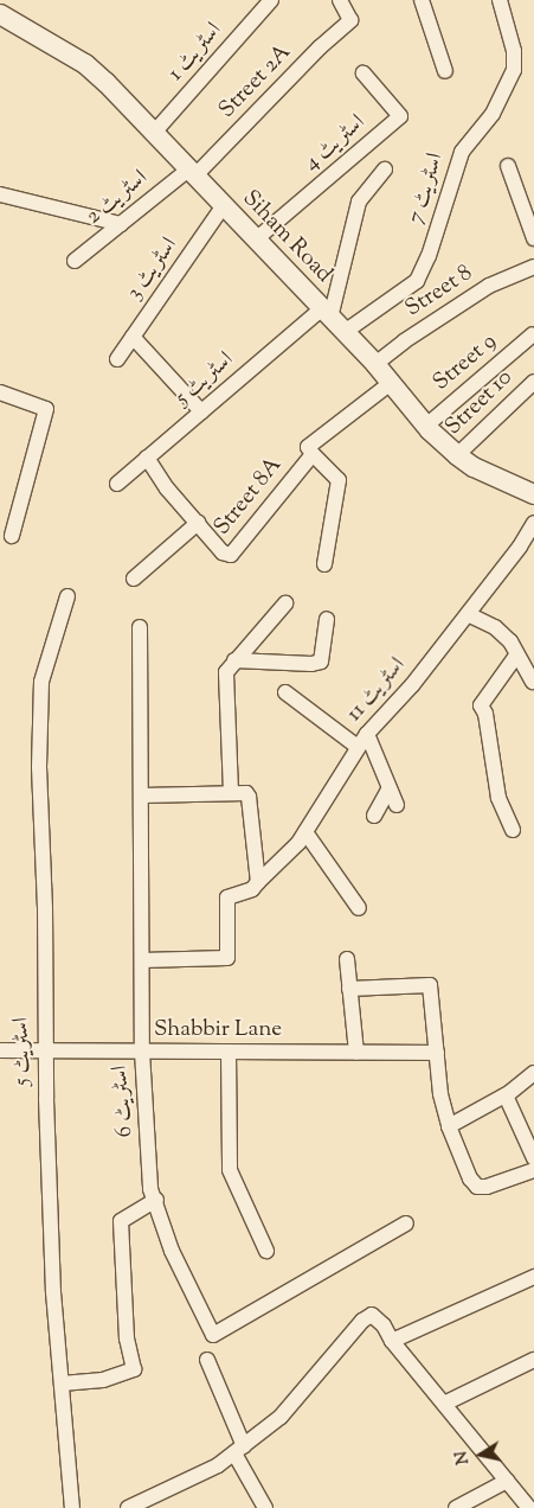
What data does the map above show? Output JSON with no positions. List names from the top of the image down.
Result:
{
  "streets": {
    "street": [
      "اسٹریٹ 1",
      "Street 2A",
      "اسٹریٹ 4",
      "اسٹریٹ 7",
      "اسٹریٹ 2",
      "Siham Road",
      "اسٹریٹ 3",
      "Street 8",
      "Street 9",
      "اسٹریٹ 5",
      "Street 10",
      "Street 8A",
      "اسٹریٹ 11",
      "Shabbir Lane",
      "اسٹریٹ 6"
    ]
  },
  "crossings": [
    ["اسٹریٹ 1", "Siham Road"],
    ["Street 2A", "اسٹریٹ 2"],
    ["Street 2A", "Siham Road"],
    ["اسٹریٹ 4", "Siham Road"],
    ["اسٹریٹ 7", "Siham Road"],
    ["اسٹریٹ 7", "اسٹریٹ 5"],
    ["اسٹریٹ 2", "Siham Road"],
    ["Siham Road", "اسٹریٹ 3"],
    ["Siham Road", "Street 8"],
    ["Siham Road", "Street 9"],
    ["Siham Road", "اسٹریٹ 5"],
    ["Siham Road", "Street 10"],
    ["Siham Road", "Street 8A"],
    ["اسٹریٹ 5", "Street 8A"],
    ["اسٹریٹ 5", "Shabbir Lane"],
    ["اسٹریٹ 11", "اسٹریٹ 6"],
    ["Shabbir Lane", "اسٹریٹ 6"]
  ],
  "north": "left"
}
